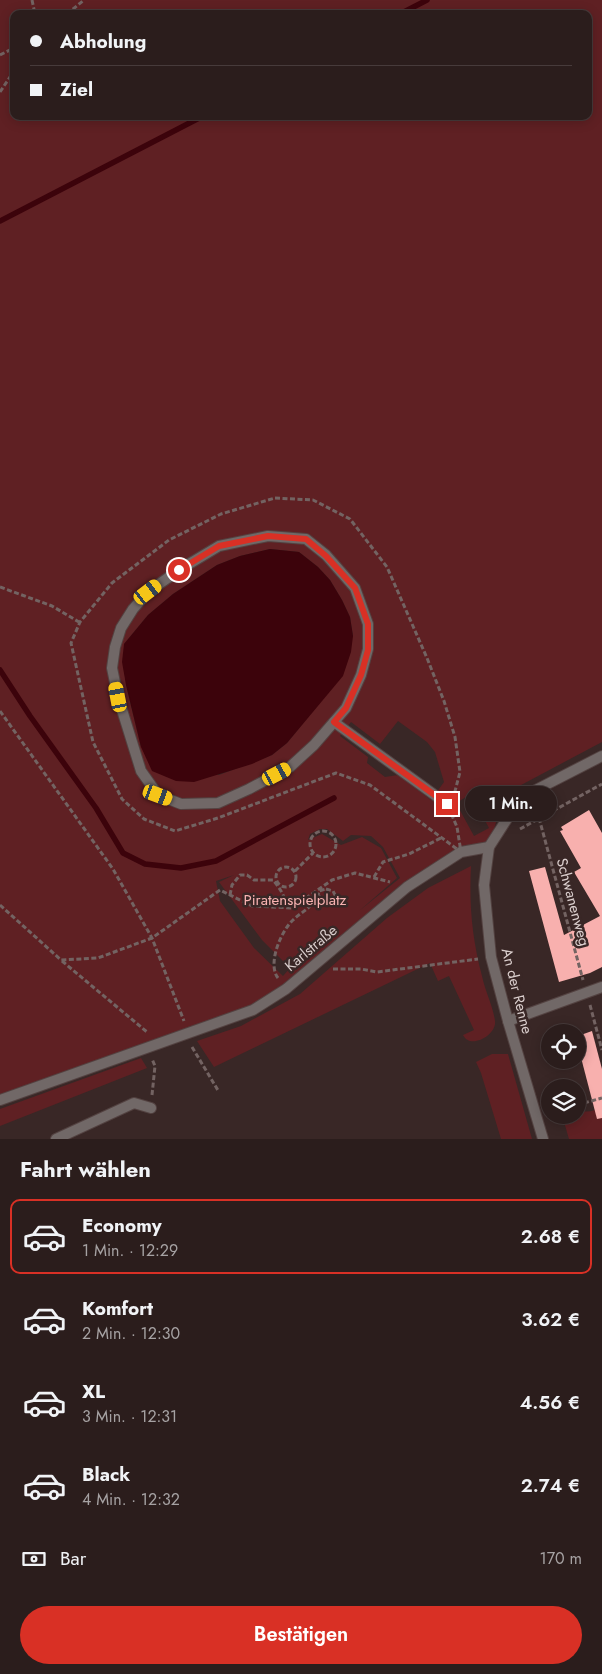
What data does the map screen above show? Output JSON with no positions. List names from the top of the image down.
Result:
{
  "streets": {
    "street": ["Karlstraße", "An der Renne"],
    "path": ["Schwanenweg"]
  },
  "crossings": [
    ["Karlstraße", "An der Renne"]
  ],
  "parks": ["Piratenspielplatz"],
  "page": {
    "banner": ["Abholung", "Ziel"],
    "bubble": "1 Min.",
    "heading": "Fahrt wählen",
    "list": [
      {
        "name": "Economy",
        "note": "1 Min. · 12:29",
        "value": "2.68 €"
      },
      {
        "name": "Komfort",
        "note": "2 Min. · 12:30",
        "value": "3.62 €"
      },
      {
        "name": "XL",
        "note": "3 Min. · 12:31",
        "value": "4.56 €"
      },
      {
        "name": "Black",
        "note": "4 Min. · 12:32",
        "value": "2.74 €"
      }
    ],
    "pay": ["Bar", "170 m"],
    "buttons": "Bestätigen"
  }
}
